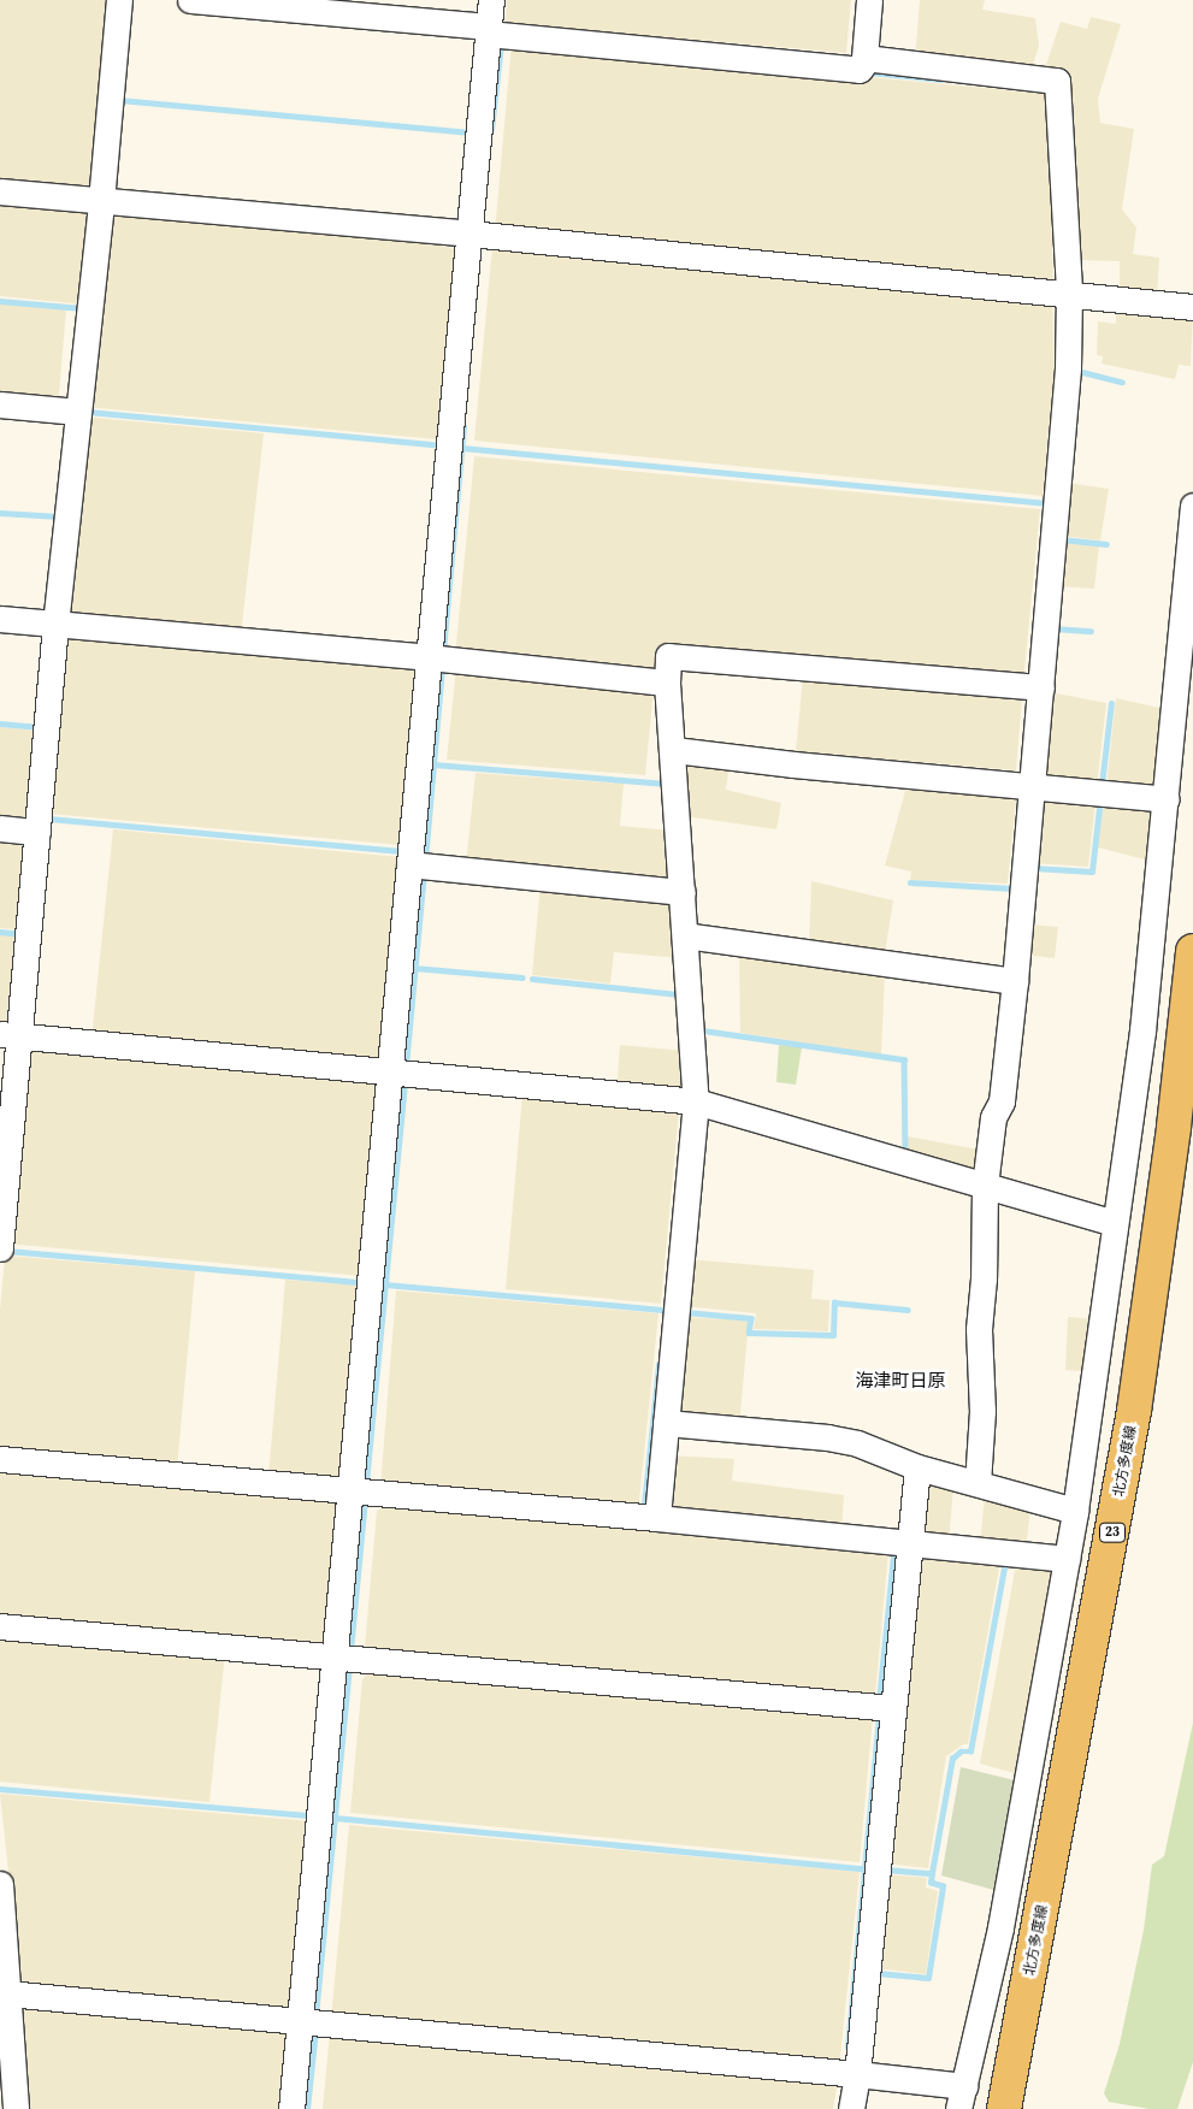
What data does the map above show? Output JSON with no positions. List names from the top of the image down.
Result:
{
  "streets": {
    "main road": ["北方多度線", "23"]
  },
  "districts": ["海津町日原"]
}
